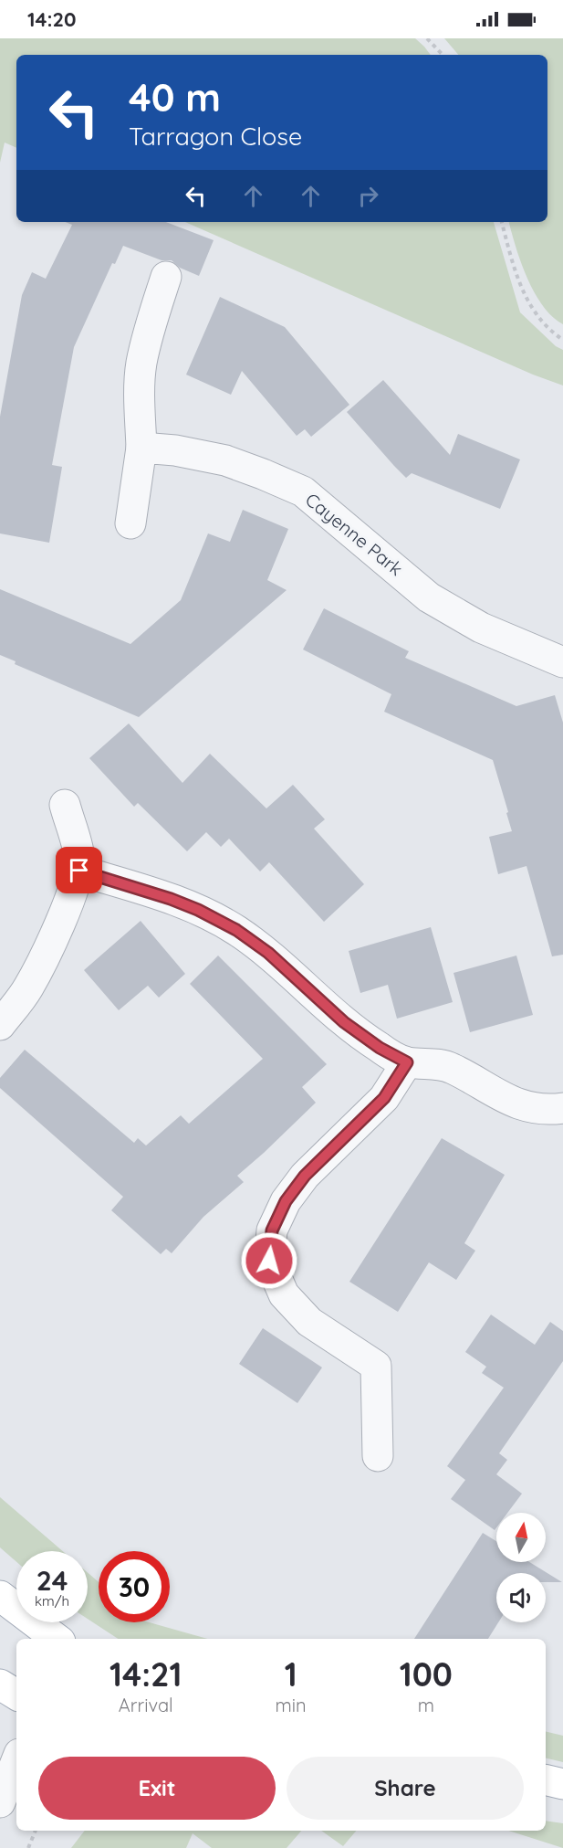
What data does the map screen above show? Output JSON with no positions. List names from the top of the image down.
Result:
{
  "streets": {
    "street": ["Cayenne Park"]
  },
  "north": "top",
  "page": {
    "status": "14:20",
    "turn": ["40 m", "Tarragon Close"],
    "speed": "24 km/h",
    "limit": "30",
    "eta": [
      "14:21",
      "Arrival",
      "1",
      "min",
      "100",
      "m"
    ],
    "buttons": ["Exit", "Share"]
  }
}
